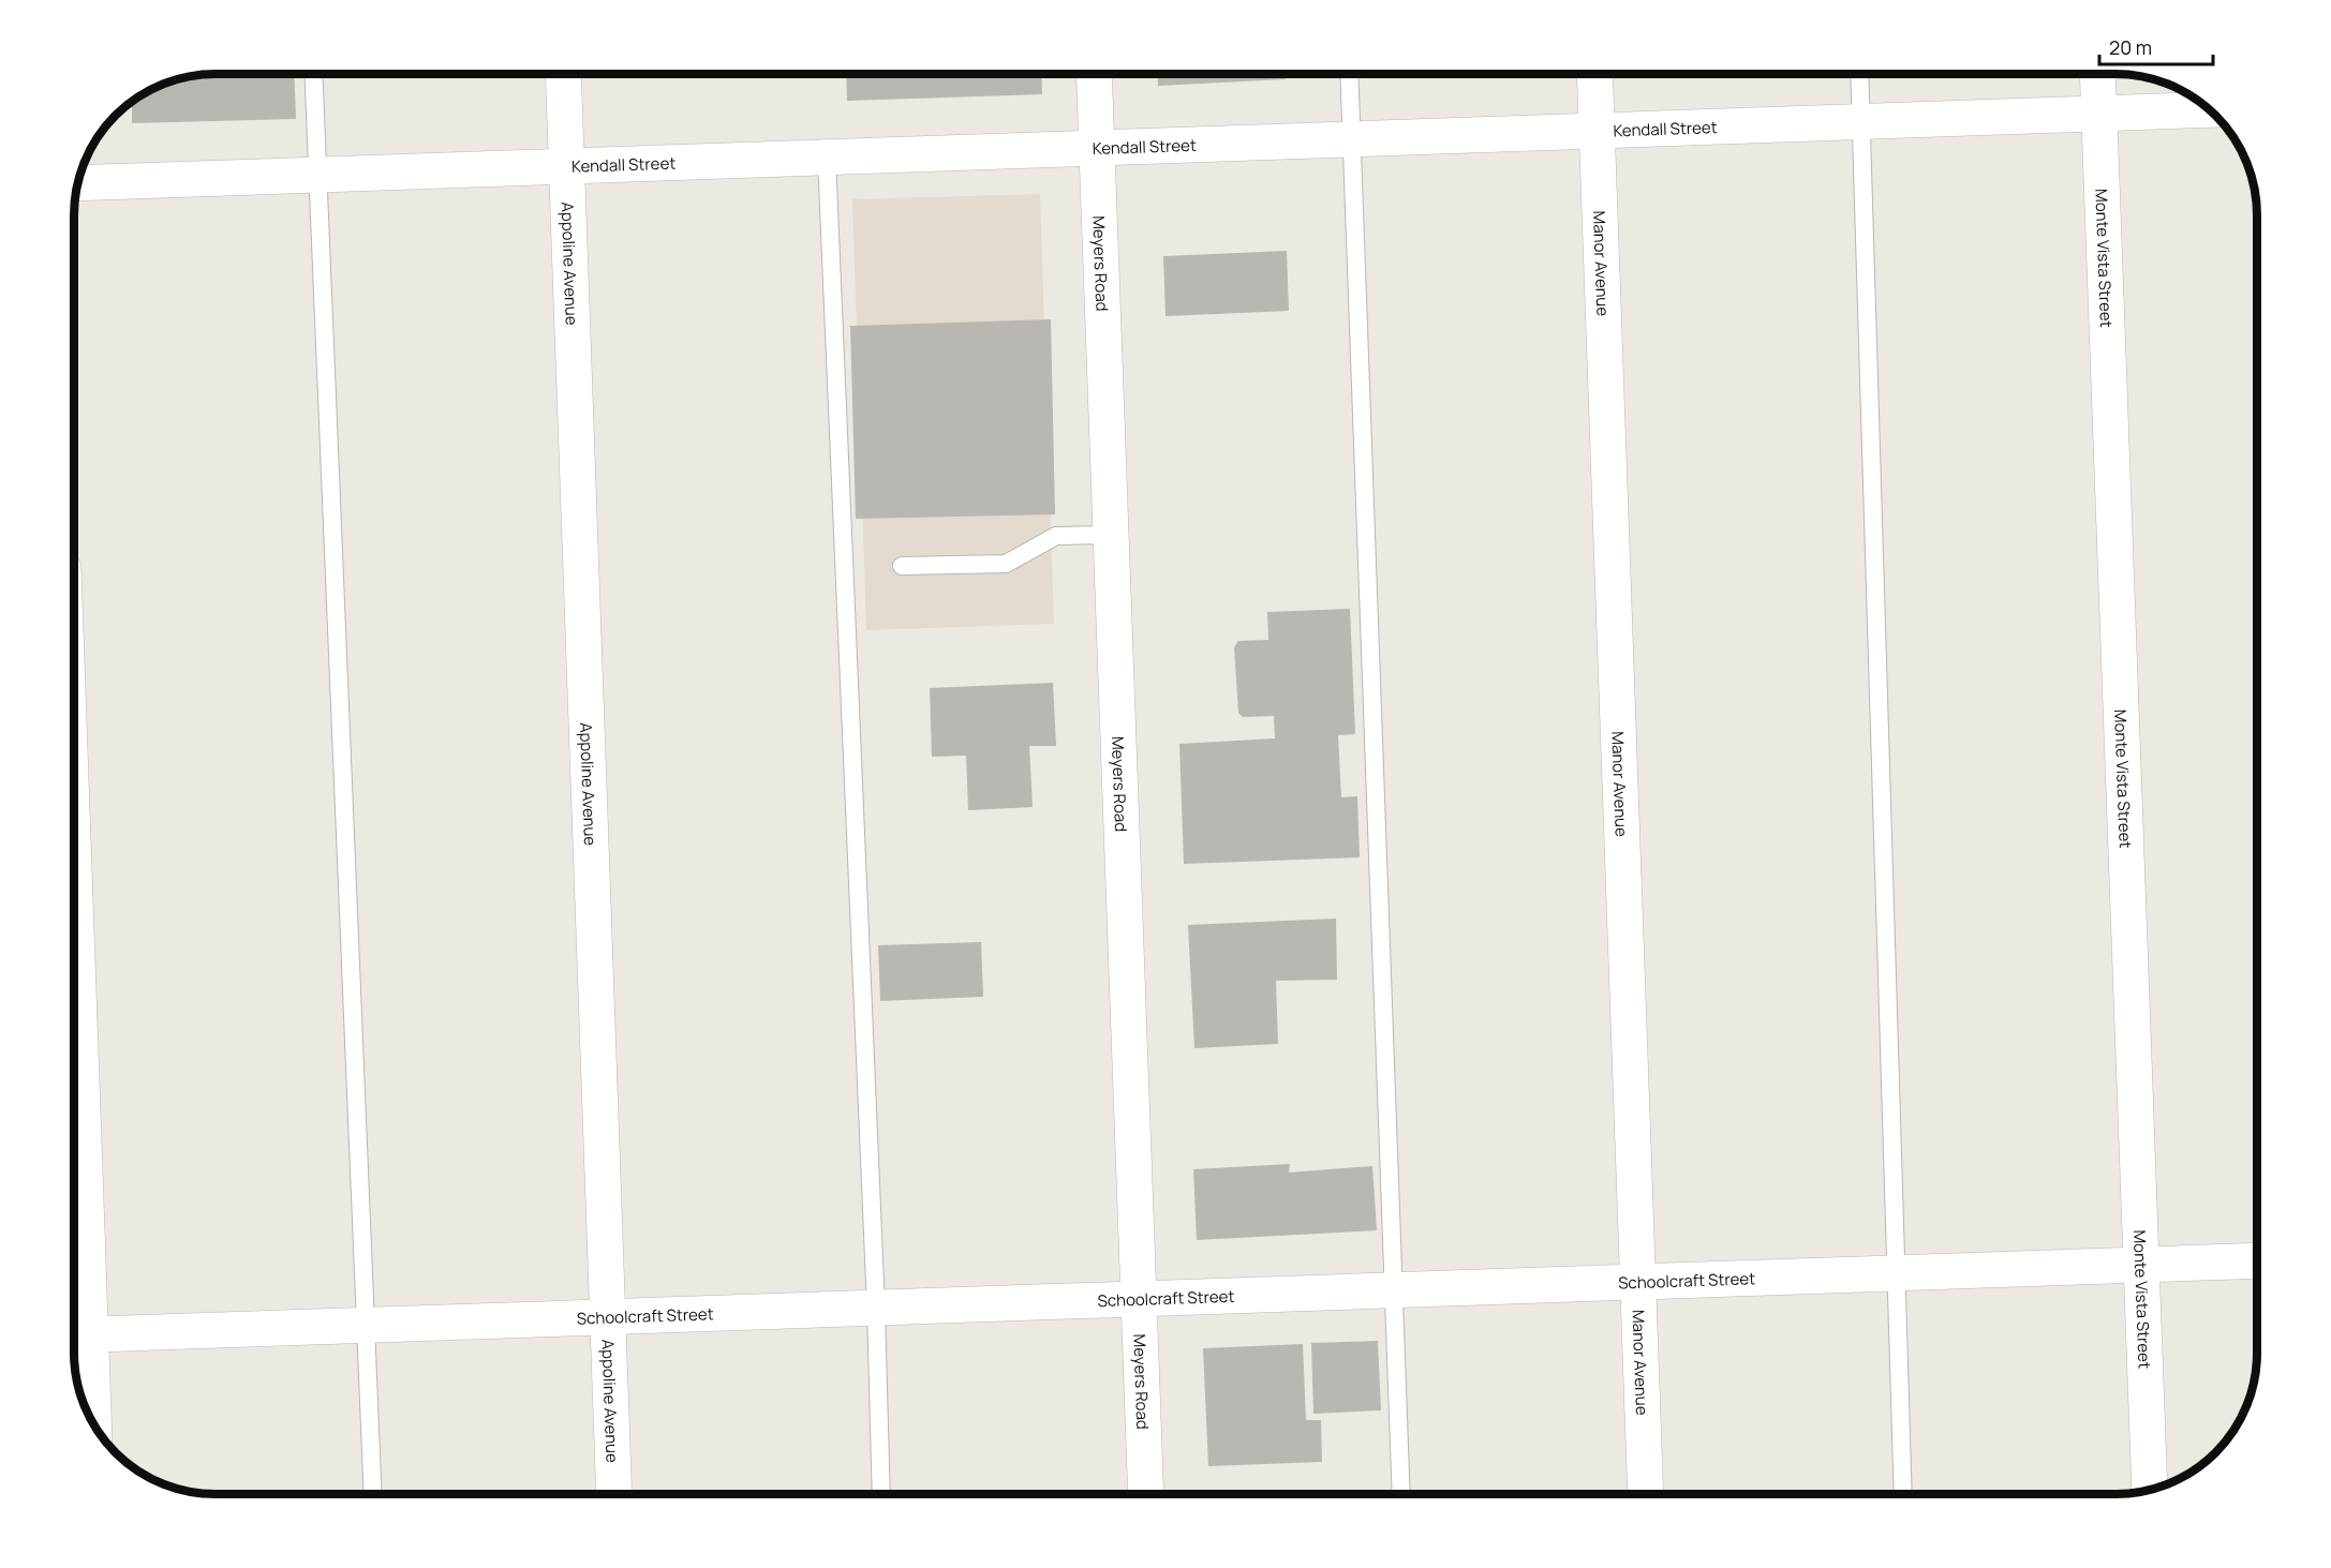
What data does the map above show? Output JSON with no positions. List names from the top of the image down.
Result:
{
  "streets": {
    "street": [
      "Kendall Street",
      "Monte Vista Street",
      "Appoline Avenue",
      "Meyers Road",
      "Manor Avenue",
      "Schoolcraft Street"
    ]
  },
  "crossings": [
    ["Kendall Street", "Monte Vista Street"],
    ["Kendall Street", "Appoline Avenue"],
    ["Kendall Street", "Meyers Road"],
    ["Kendall Street", "Manor Avenue"],
    ["Monte Vista Street", "Schoolcraft Street"],
    ["Appoline Avenue", "Schoolcraft Street"],
    ["Meyers Road", "Schoolcraft Street"],
    ["Manor Avenue", "Schoolcraft Street"]
  ],
  "scale_bar": "20 m"
}
